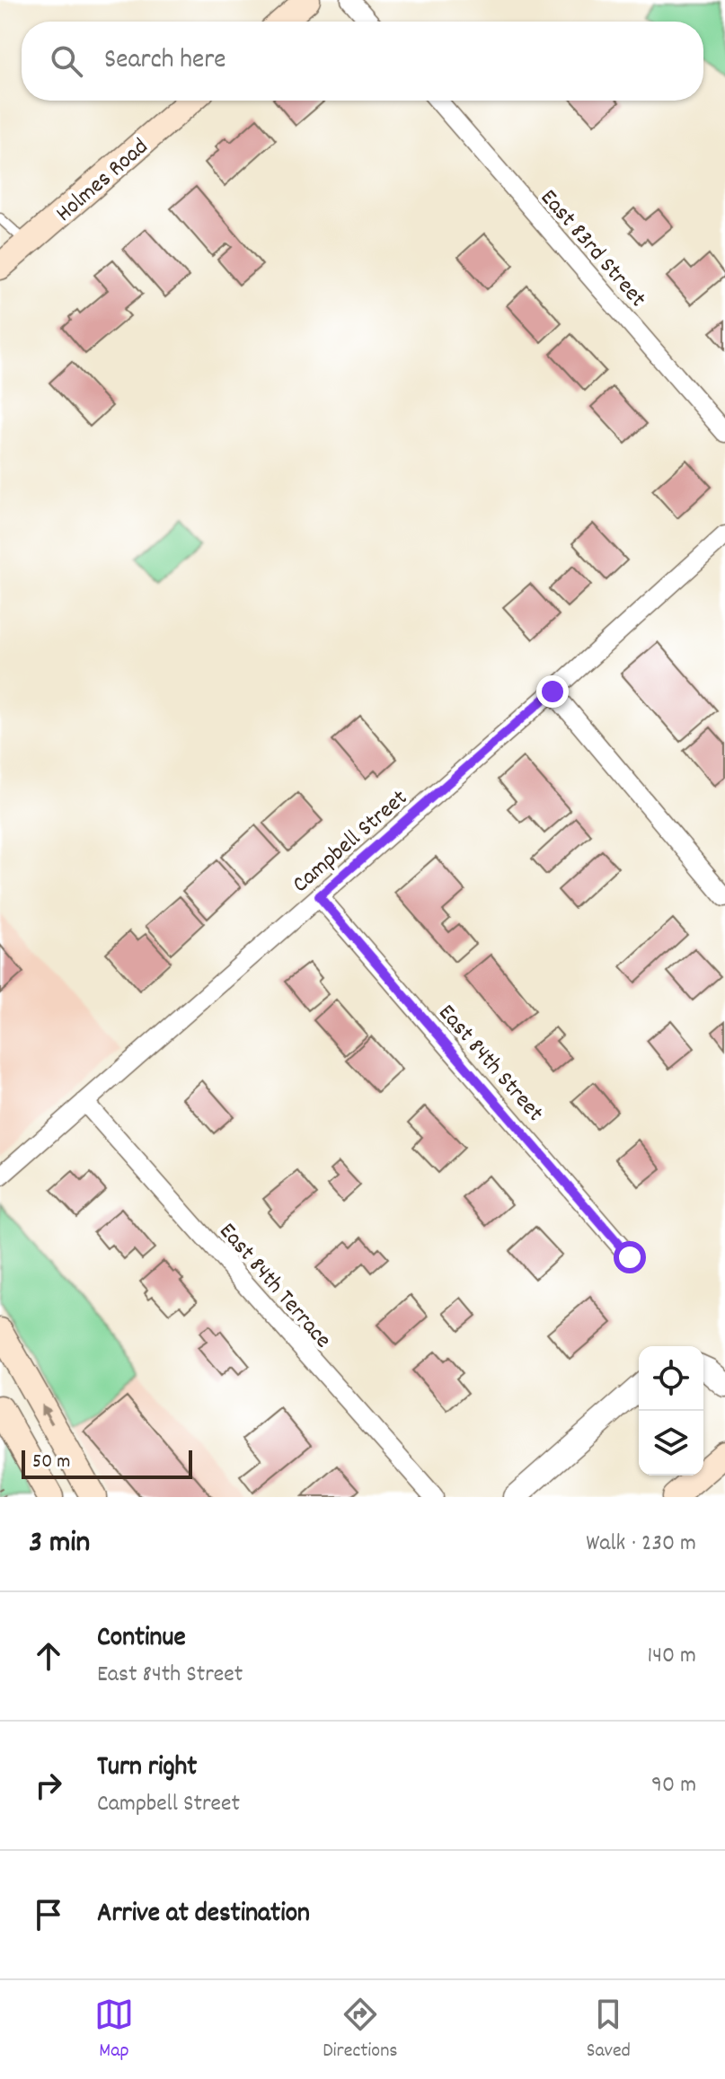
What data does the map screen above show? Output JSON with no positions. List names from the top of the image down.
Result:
{
  "streets": {
    "main road": ["Holmes Road"],
    "street": [
      "East 83rd Street",
      "Campbell Street",
      "East 84th Street",
      "East 84th Terrace"
    ]
  },
  "crossings": [
    ["Campbell Street", "East 84th Street"],
    ["Campbell Street", "East 84th Terrace"]
  ],
  "scale_bar": "50 m",
  "page": {
    "search": "Search here",
    "scale": "50 m",
    "heading": ["3 min", "Walk · 230 m"],
    "list": [
      ["Continue", "East 84th Street", "140 m"],
      ["Turn right", "Campbell Street", "90 m"],
      "Arrive at destination"
    ],
    "nav": ["Map", "Directions", "Saved"]
  }
}
